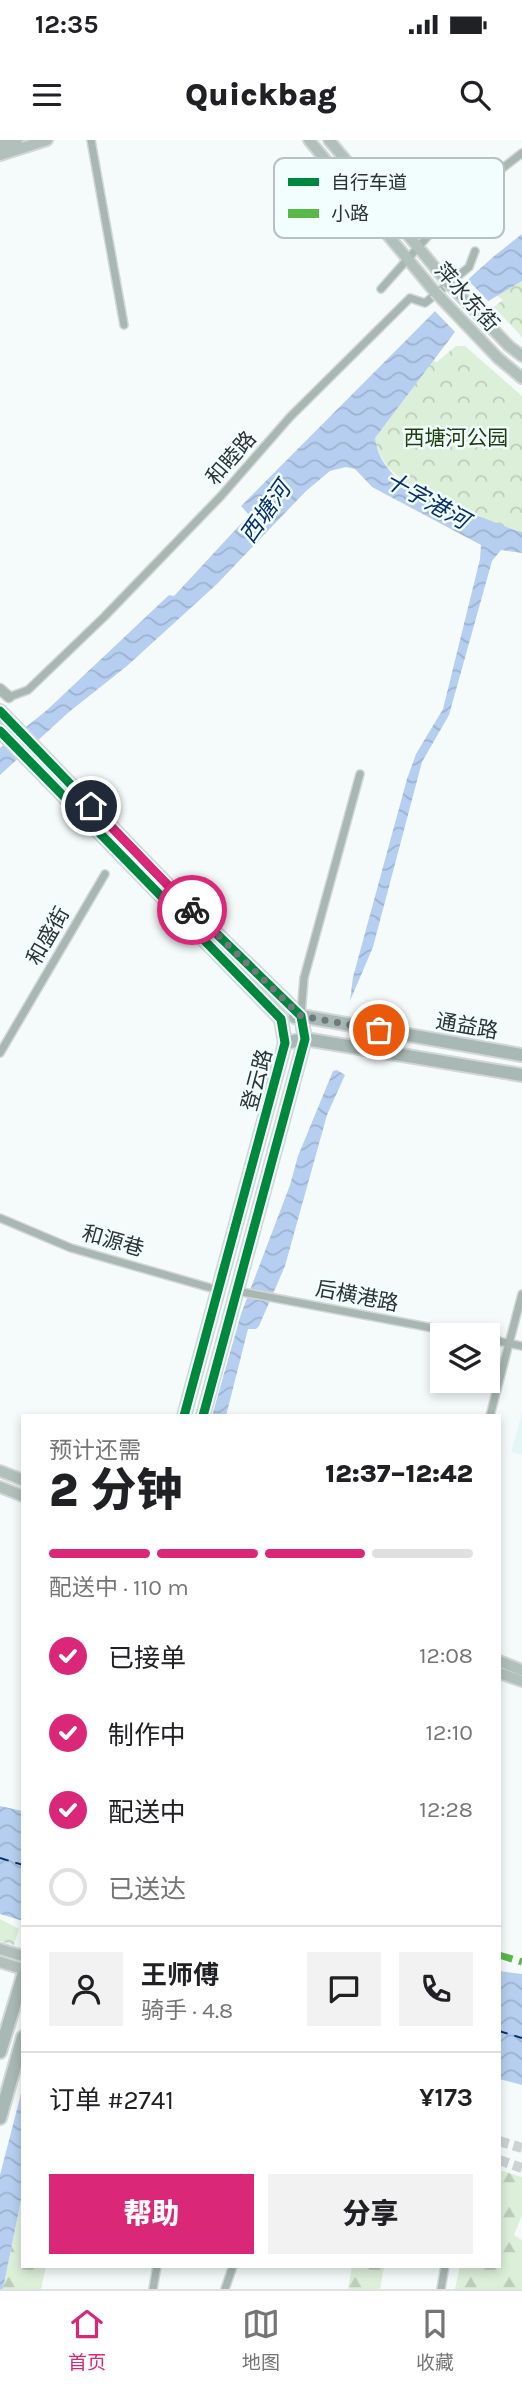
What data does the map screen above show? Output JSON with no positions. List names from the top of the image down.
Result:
{
  "streets": {
    "main road": ["萍水东街", "通益路", "登云路"],
    "street": [
      "和睦路",
      "和盛街",
      "和源巷",
      "后横港路"
    ]
  },
  "crossings": [
    ["通益路", "登云路"],
    ["登云路", "和源巷"],
    ["登云路", "后横港路"]
  ],
  "water": ["十字港河", "西塘河"],
  "parks": ["西塘河公园"],
  "legend": ["自行车道", "小路"],
  "page": {
    "status": "12:35",
    "header": "Quickbag",
    "heading": ["2 分钟", "预计还需", "12:37–12:42"],
    "panel": [
      "王师傅",
      "骑手 · 4.8",
      "订单 #2741",
      "¥173"
    ],
    "bar": "配送中 · 110 m",
    "list": [
      ["已接单", "12:08"],
      ["制作中", "12:10"],
      ["配送中", "12:28"],
      "已送达"
    ],
    "buttons": ["帮助", "分享"],
    "tabs": ["首页", "地图", "收藏"]
  }
}
